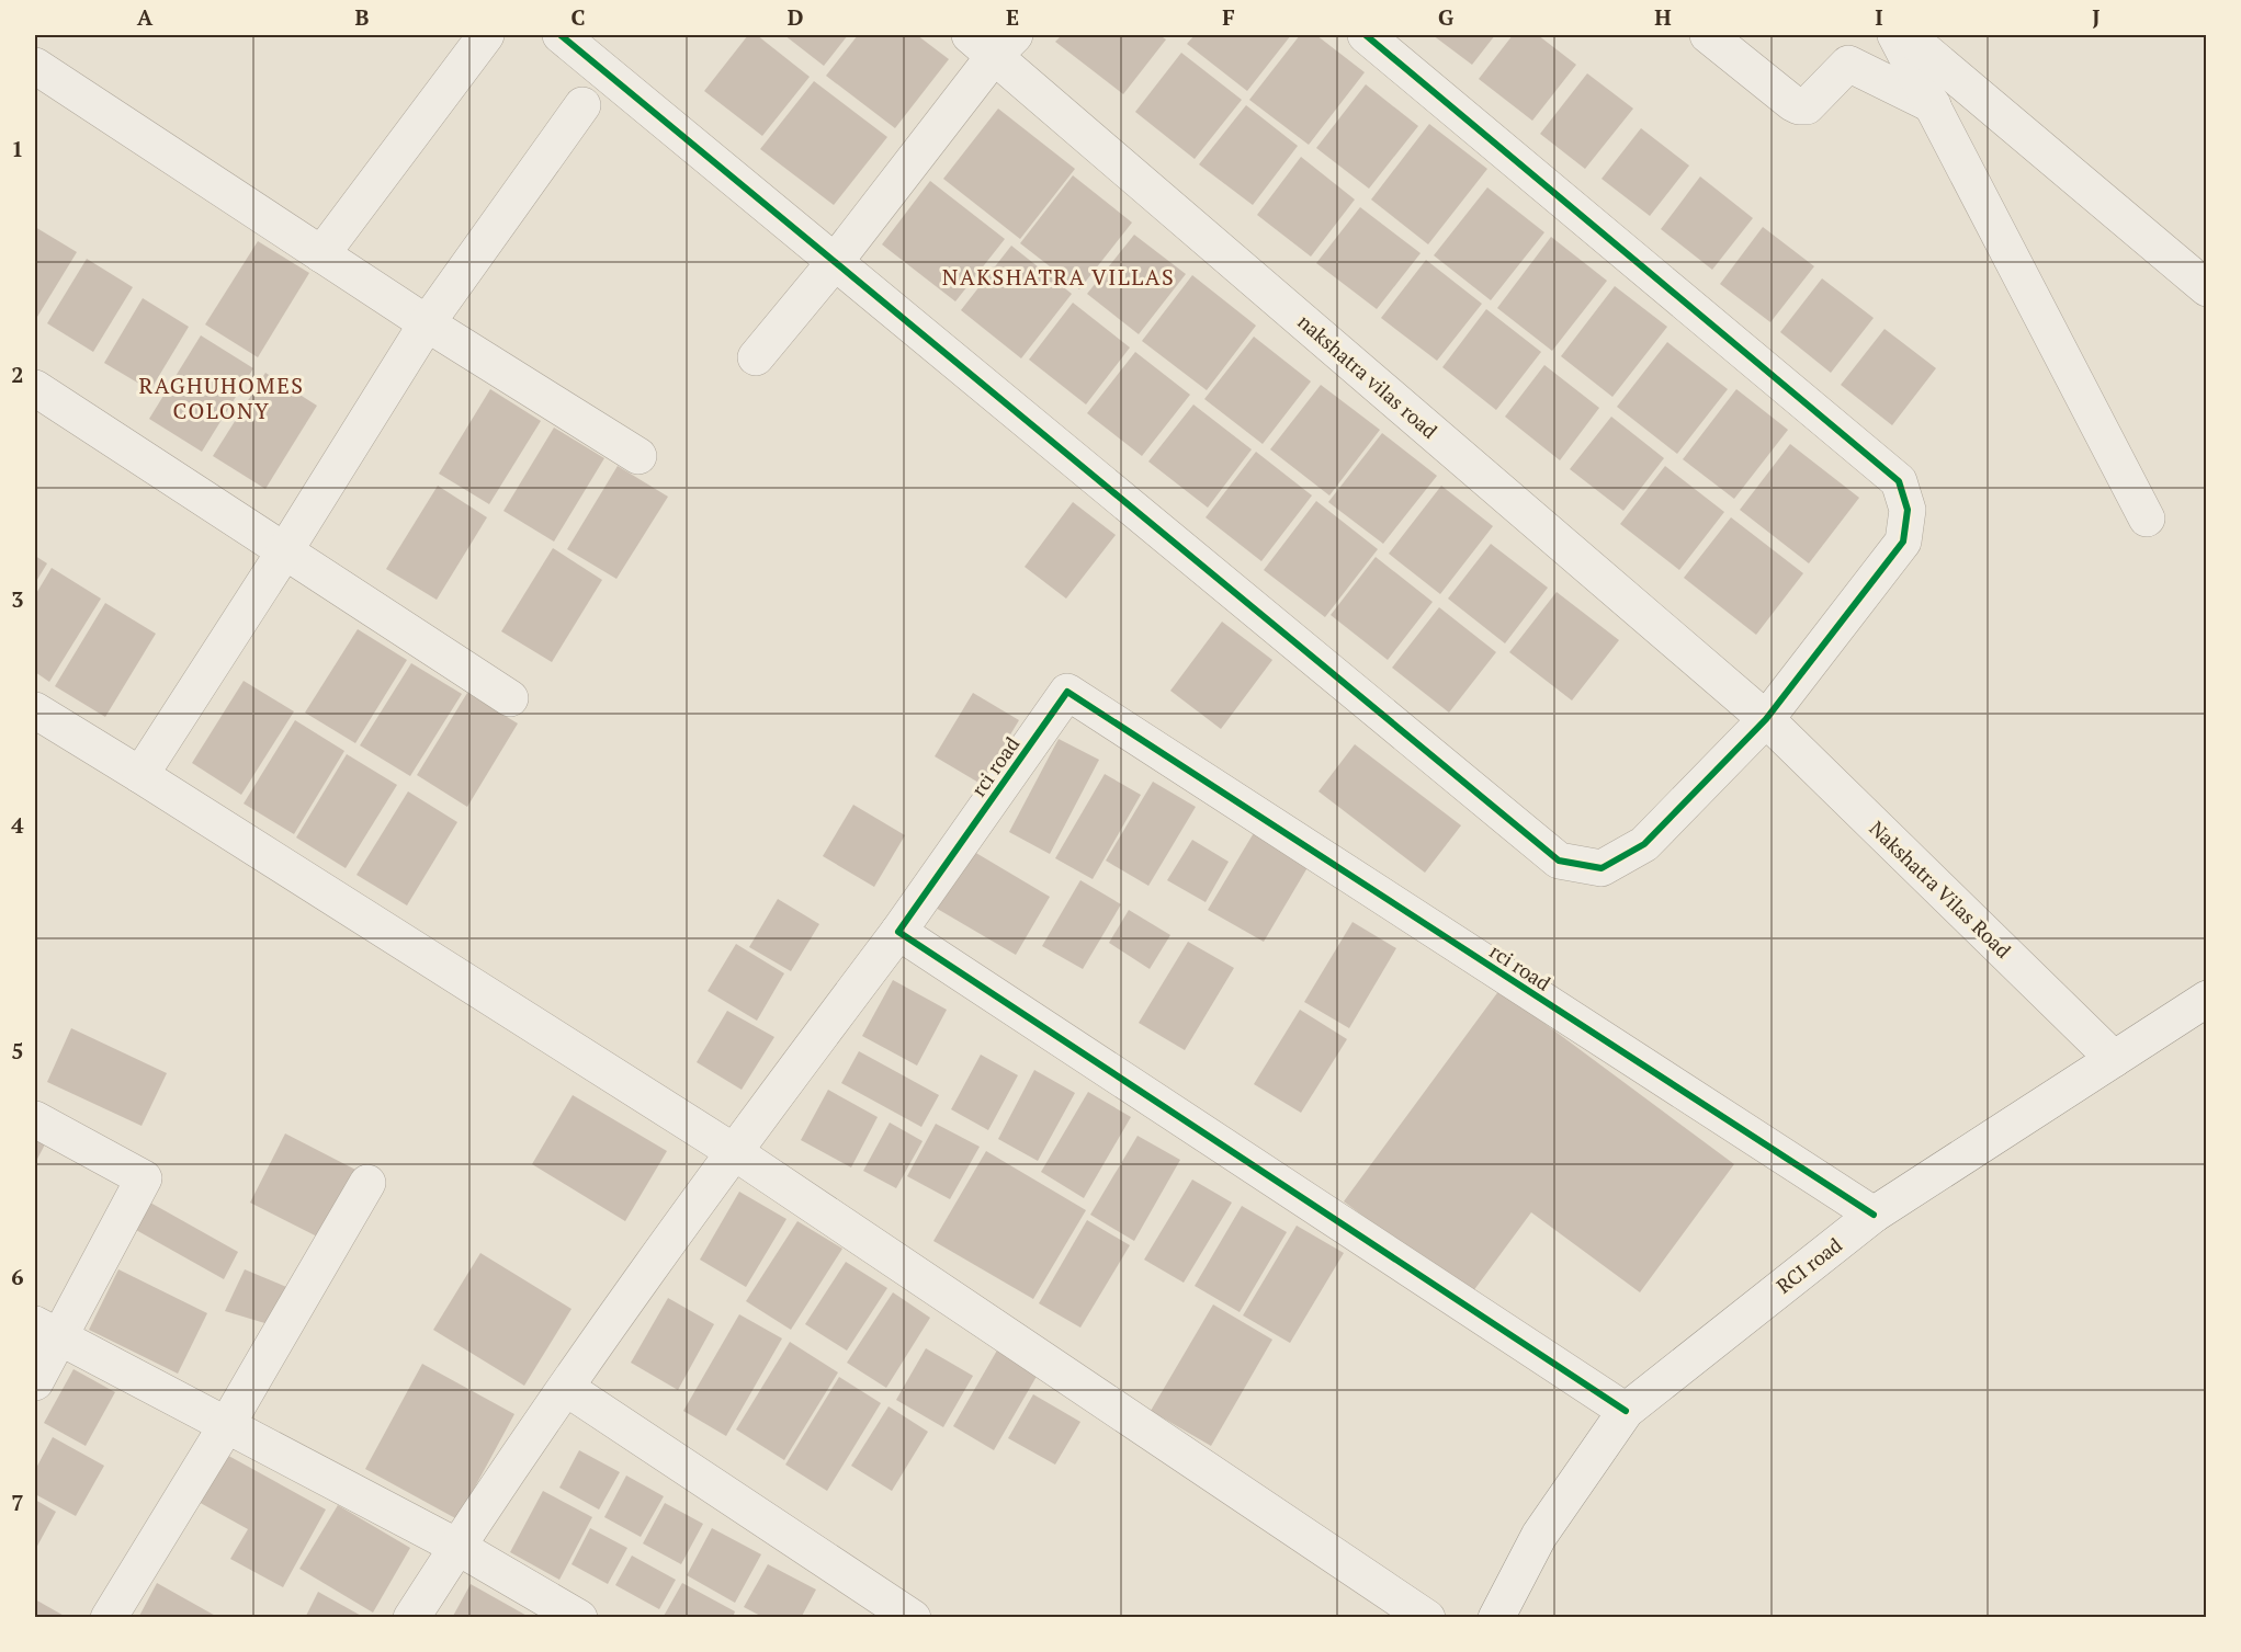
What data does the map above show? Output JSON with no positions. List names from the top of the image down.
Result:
{
  "streets": {
    "street": [
      "nakshatra vilas road",
      "rci road",
      "Nakshatra Vilas Road",
      "RCI road"
    ]
  },
  "crossings": [
    ["nakshatra vilas road", "Nakshatra Vilas Road"],
    ["rci road", "RCI road"],
    ["Nakshatra Vilas Road", "RCI road"]
  ],
  "districts": ["NAKSHATRA VILLAS", "RAGHUHOMES COLONY"],
  "grid": {
    "columns": [
      "A",
      "B",
      "C",
      "D",
      "E",
      "F",
      "G",
      "H",
      "I",
      "J"
    ],
    "rows": [
      "1",
      "2",
      "3",
      "4",
      "5",
      "6",
      "7"
    ]
  }
}
